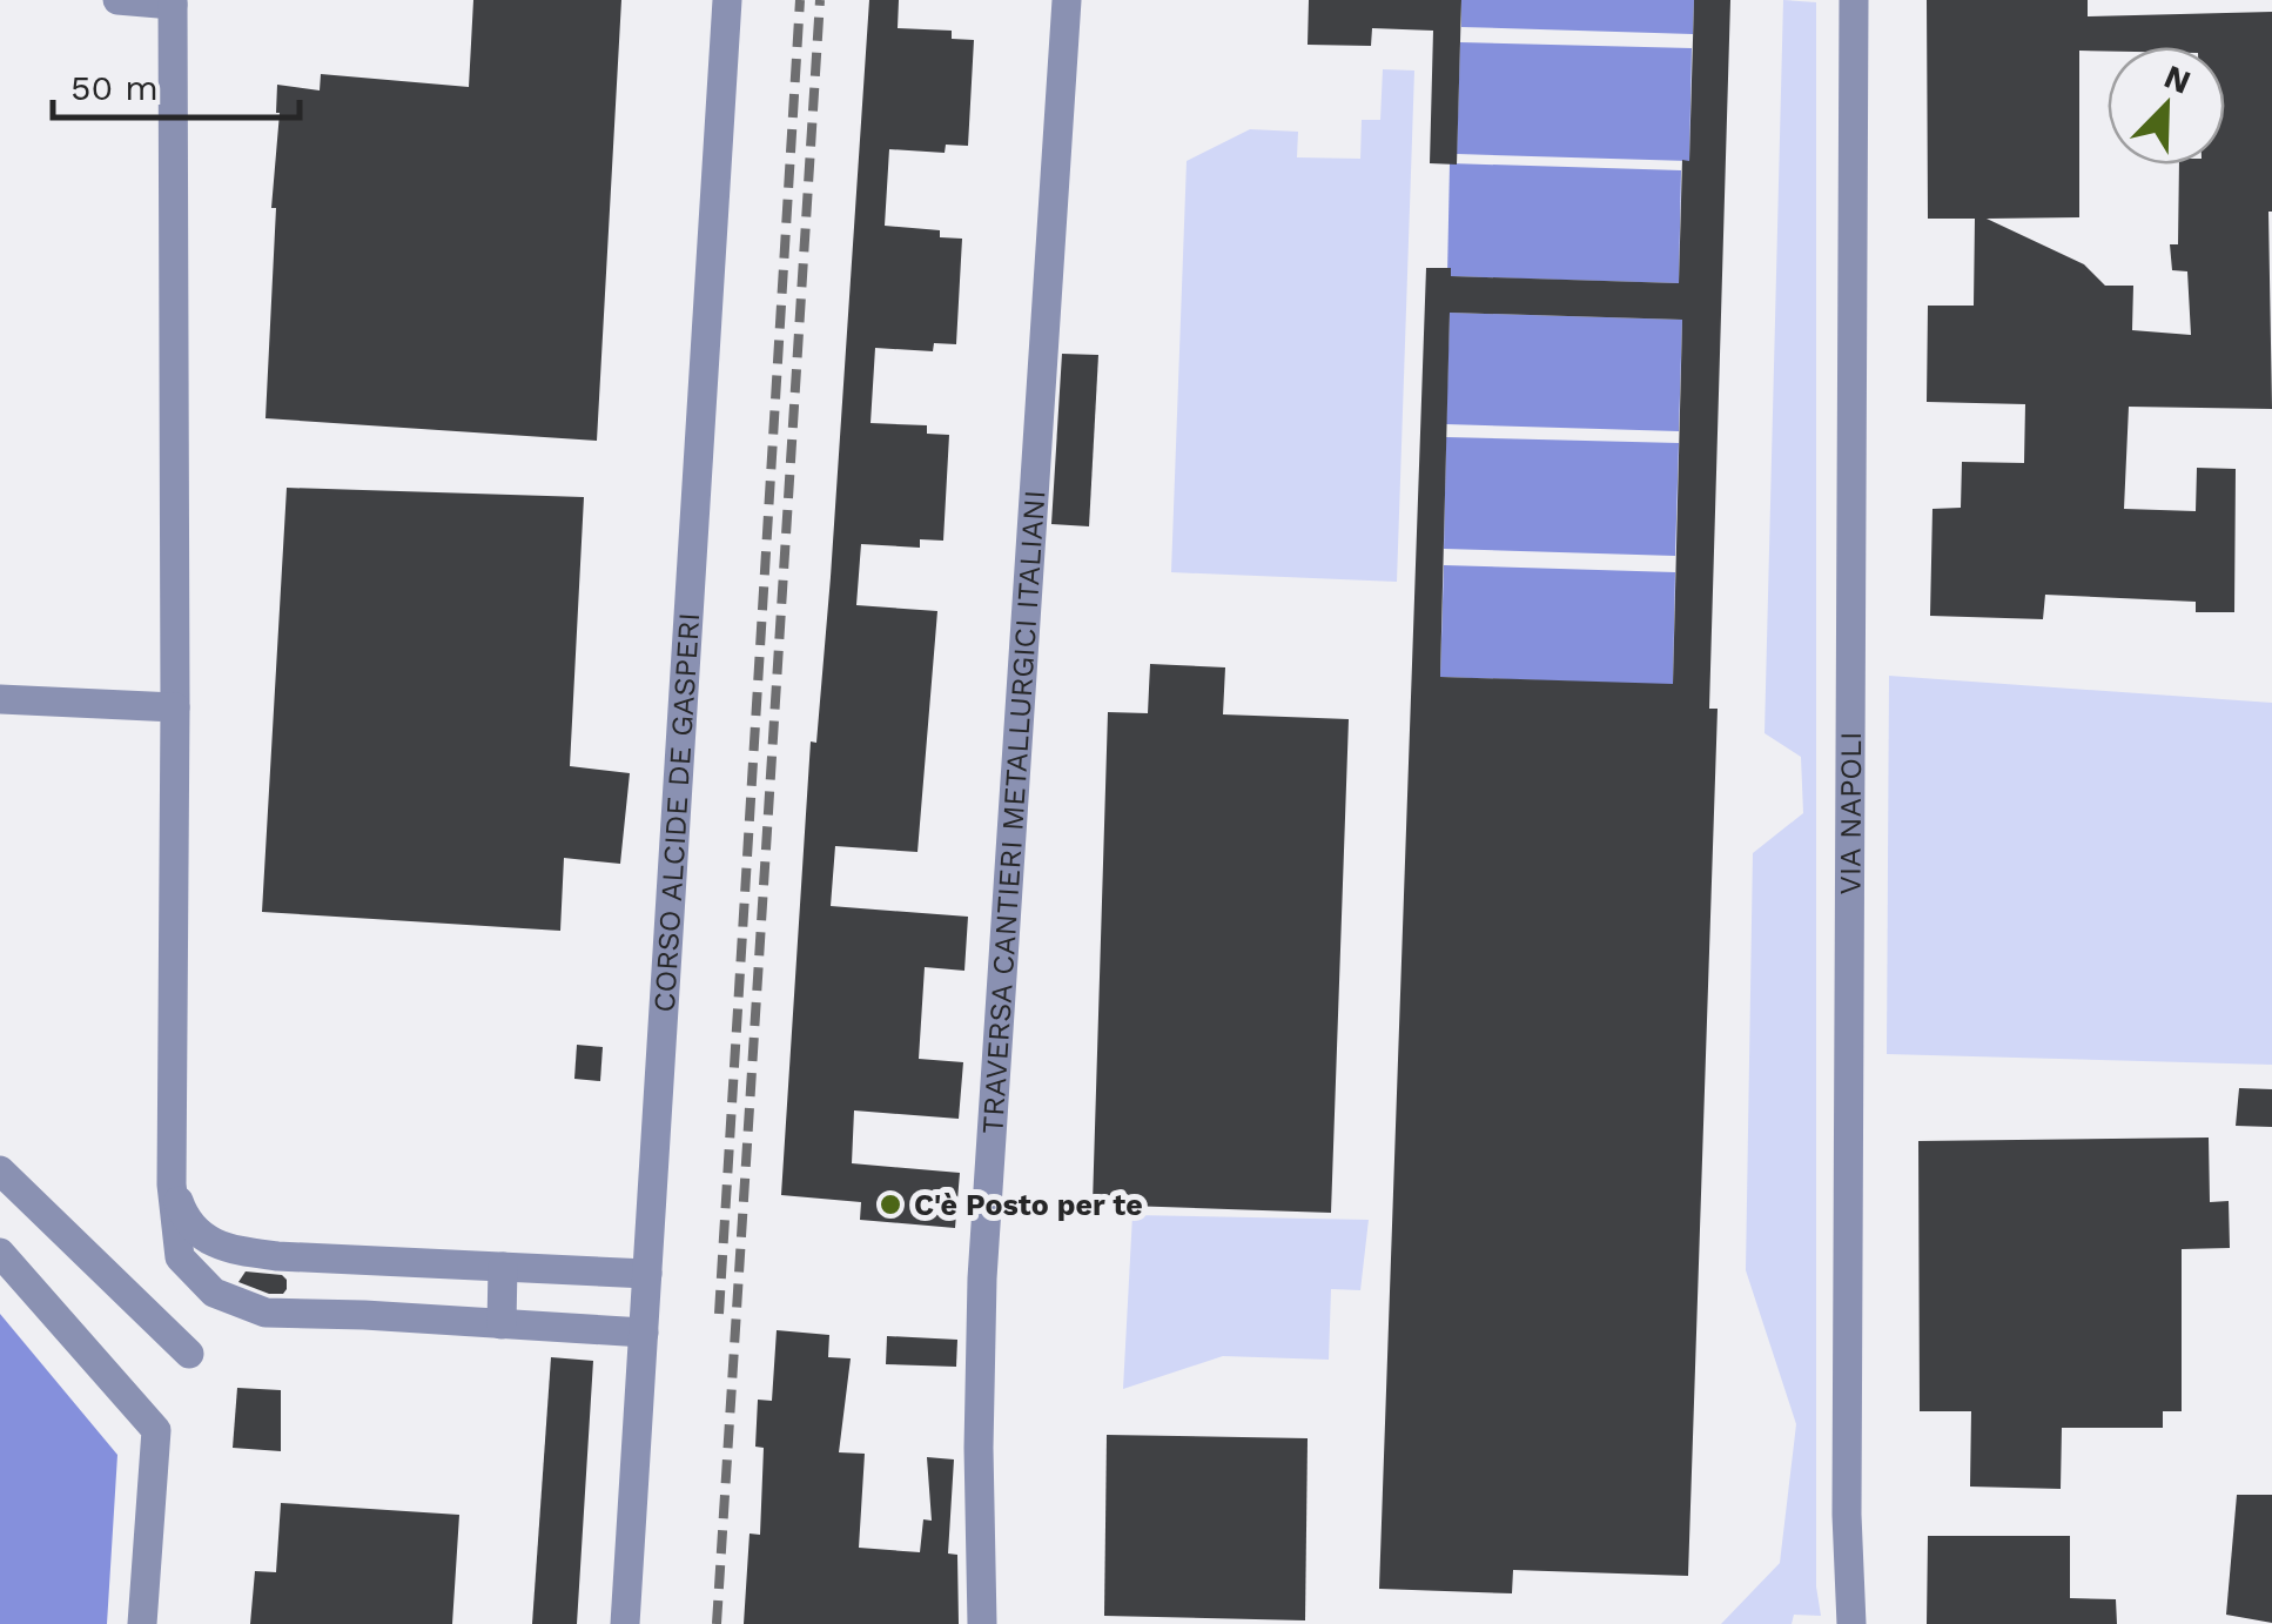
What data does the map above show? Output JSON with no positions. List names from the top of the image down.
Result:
{
  "streets": {
    "street": ["CORSO ALCIDE DE GASPERI", "TRAVERSA CANTIERI METALLURGICI ITALIANI", "VIA NAPOLI"]
  },
  "places": ["C'è Posto per te"],
  "scale_bar": "50 m",
  "north": "top right"
}
